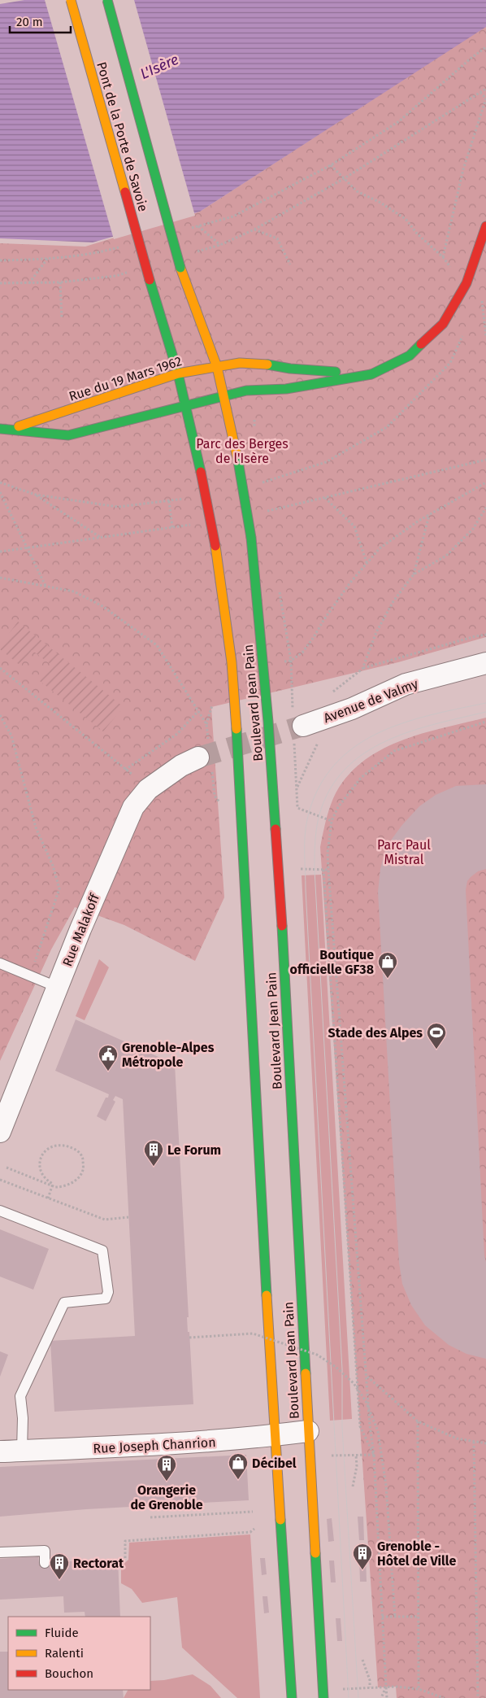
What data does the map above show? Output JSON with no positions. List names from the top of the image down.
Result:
{
  "streets": {
    "main road": ["Pont de la Porte de Savoie", "Rue du 19 Mars 1962", "Boulevard Jean Pain"],
    "street": ["Avenue de Valmy", "Rue Malakoff", "Rue Joseph Chanrion"]
  },
  "crossings": [
    ["Pont de la Porte de Savoie", "Rue du 19 Mars 1962"],
    ["Pont de la Porte de Savoie", "Boulevard Jean Pain"],
    ["Rue du 19 Mars 1962", "Boulevard Jean Pain"],
    ["Boulevard Jean Pain", "Rue Joseph Chanrion"]
  ],
  "water": ["L'Isère"],
  "parks": ["Parc des Berges de l'Isère", "Parc Paul Mistral"],
  "places": {
    "shop": ["Boutique officielle GF38", "Décibel"],
    "sports": ["Stade des Alpes"],
    "public building": ["Grenoble-Alpes Métropole"],
    "building": [
      "Le Forum",
      "Orangerie de Grenoble",
      "Grenoble - Hôtel de Ville",
      "Rectorat"
    ]
  },
  "legend": ["Fluide", "Ralenti", "Bouchon"],
  "scale_bar": "20 m"
}
